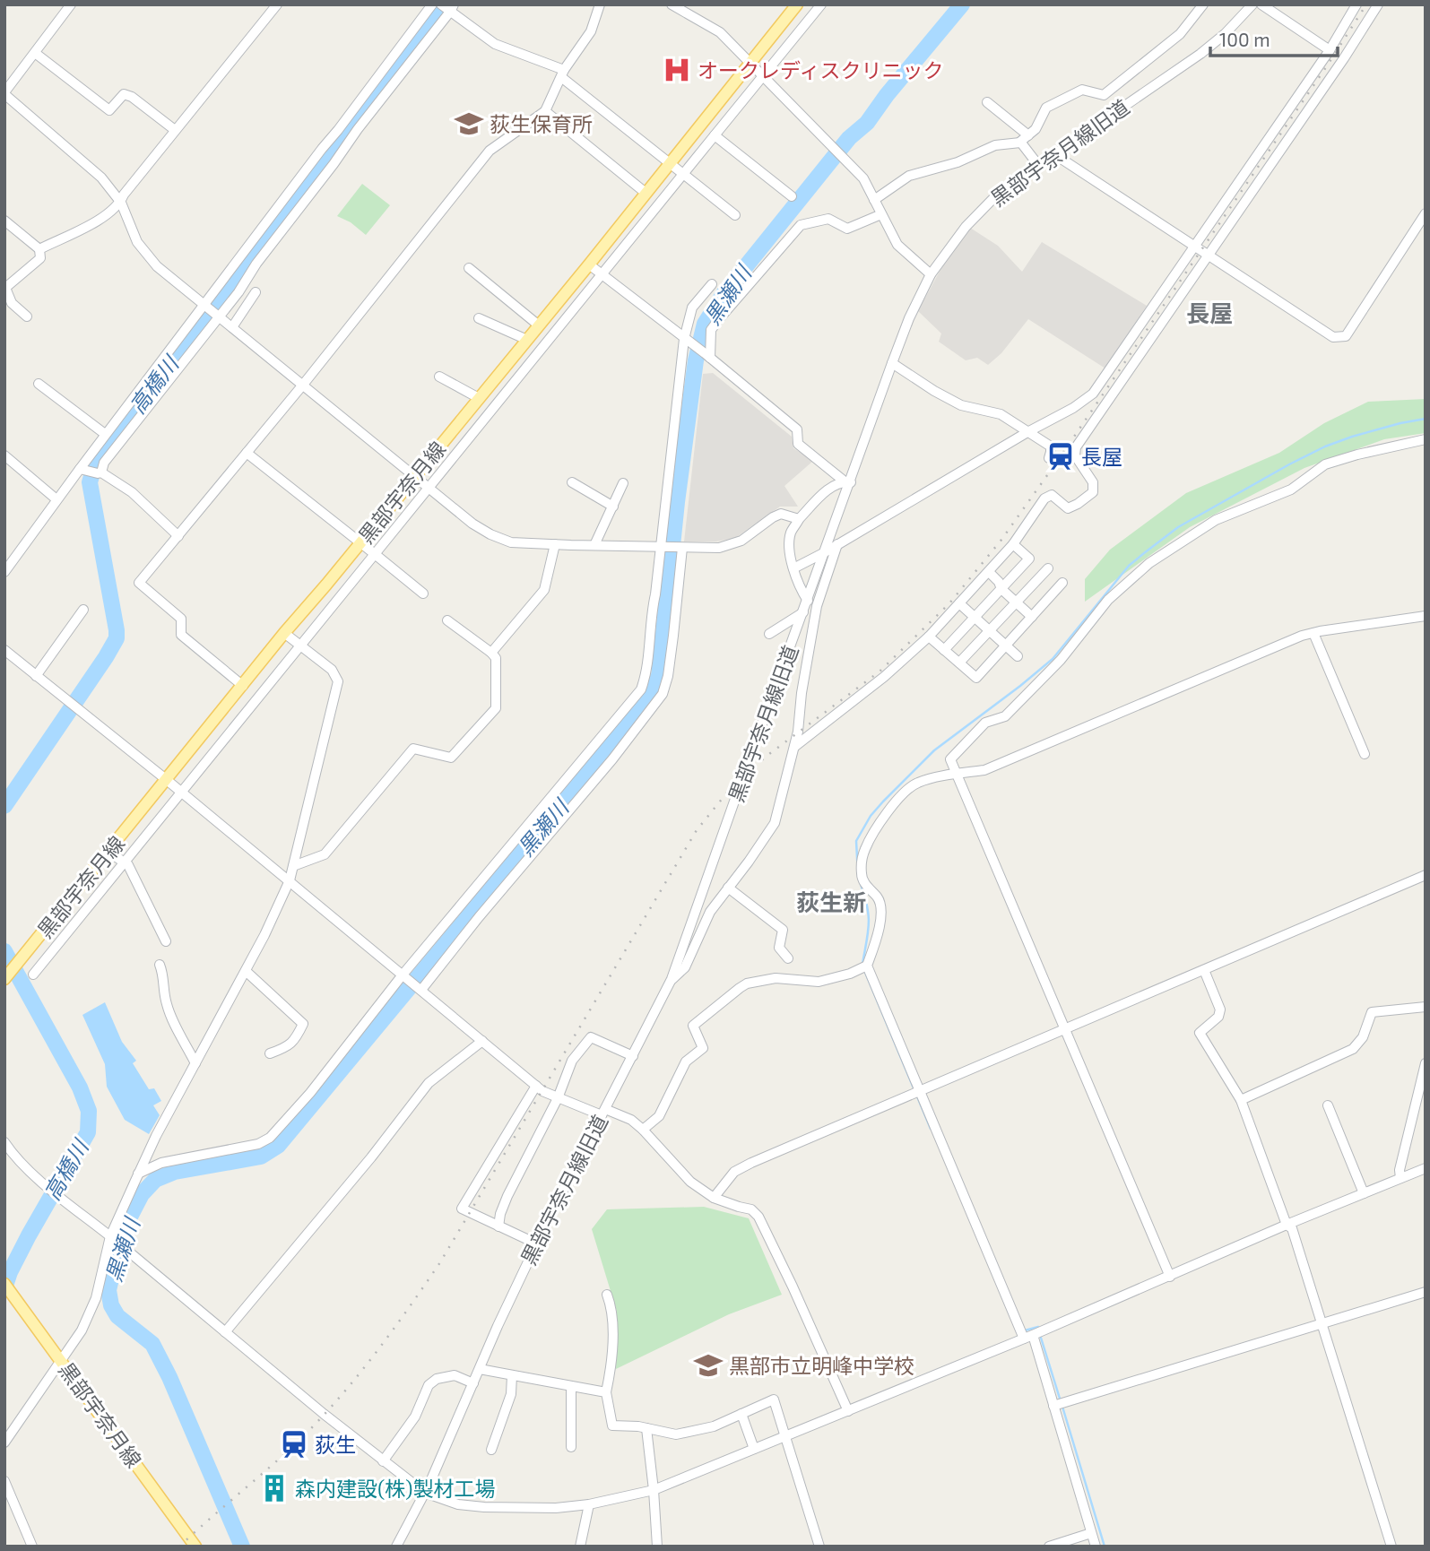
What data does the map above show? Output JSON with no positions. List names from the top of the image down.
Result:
{
  "streets": {
    "main road": ["黒部宇奈月線"],
    "street": ["黒部宇奈月線旧道"]
  },
  "districts": ["長屋", "荻生新"],
  "water": ["黒瀬川", "高橋川"],
  "places": {
    "hospital": ["オークレディスクリニック"],
    "school or university": ["荻生保育所", "黒部市立明峰中学校"],
    "station": ["長屋", "荻生"],
    "building": ["森内建設(株)製材工場"]
  },
  "scale_bar": "100 m"
}
